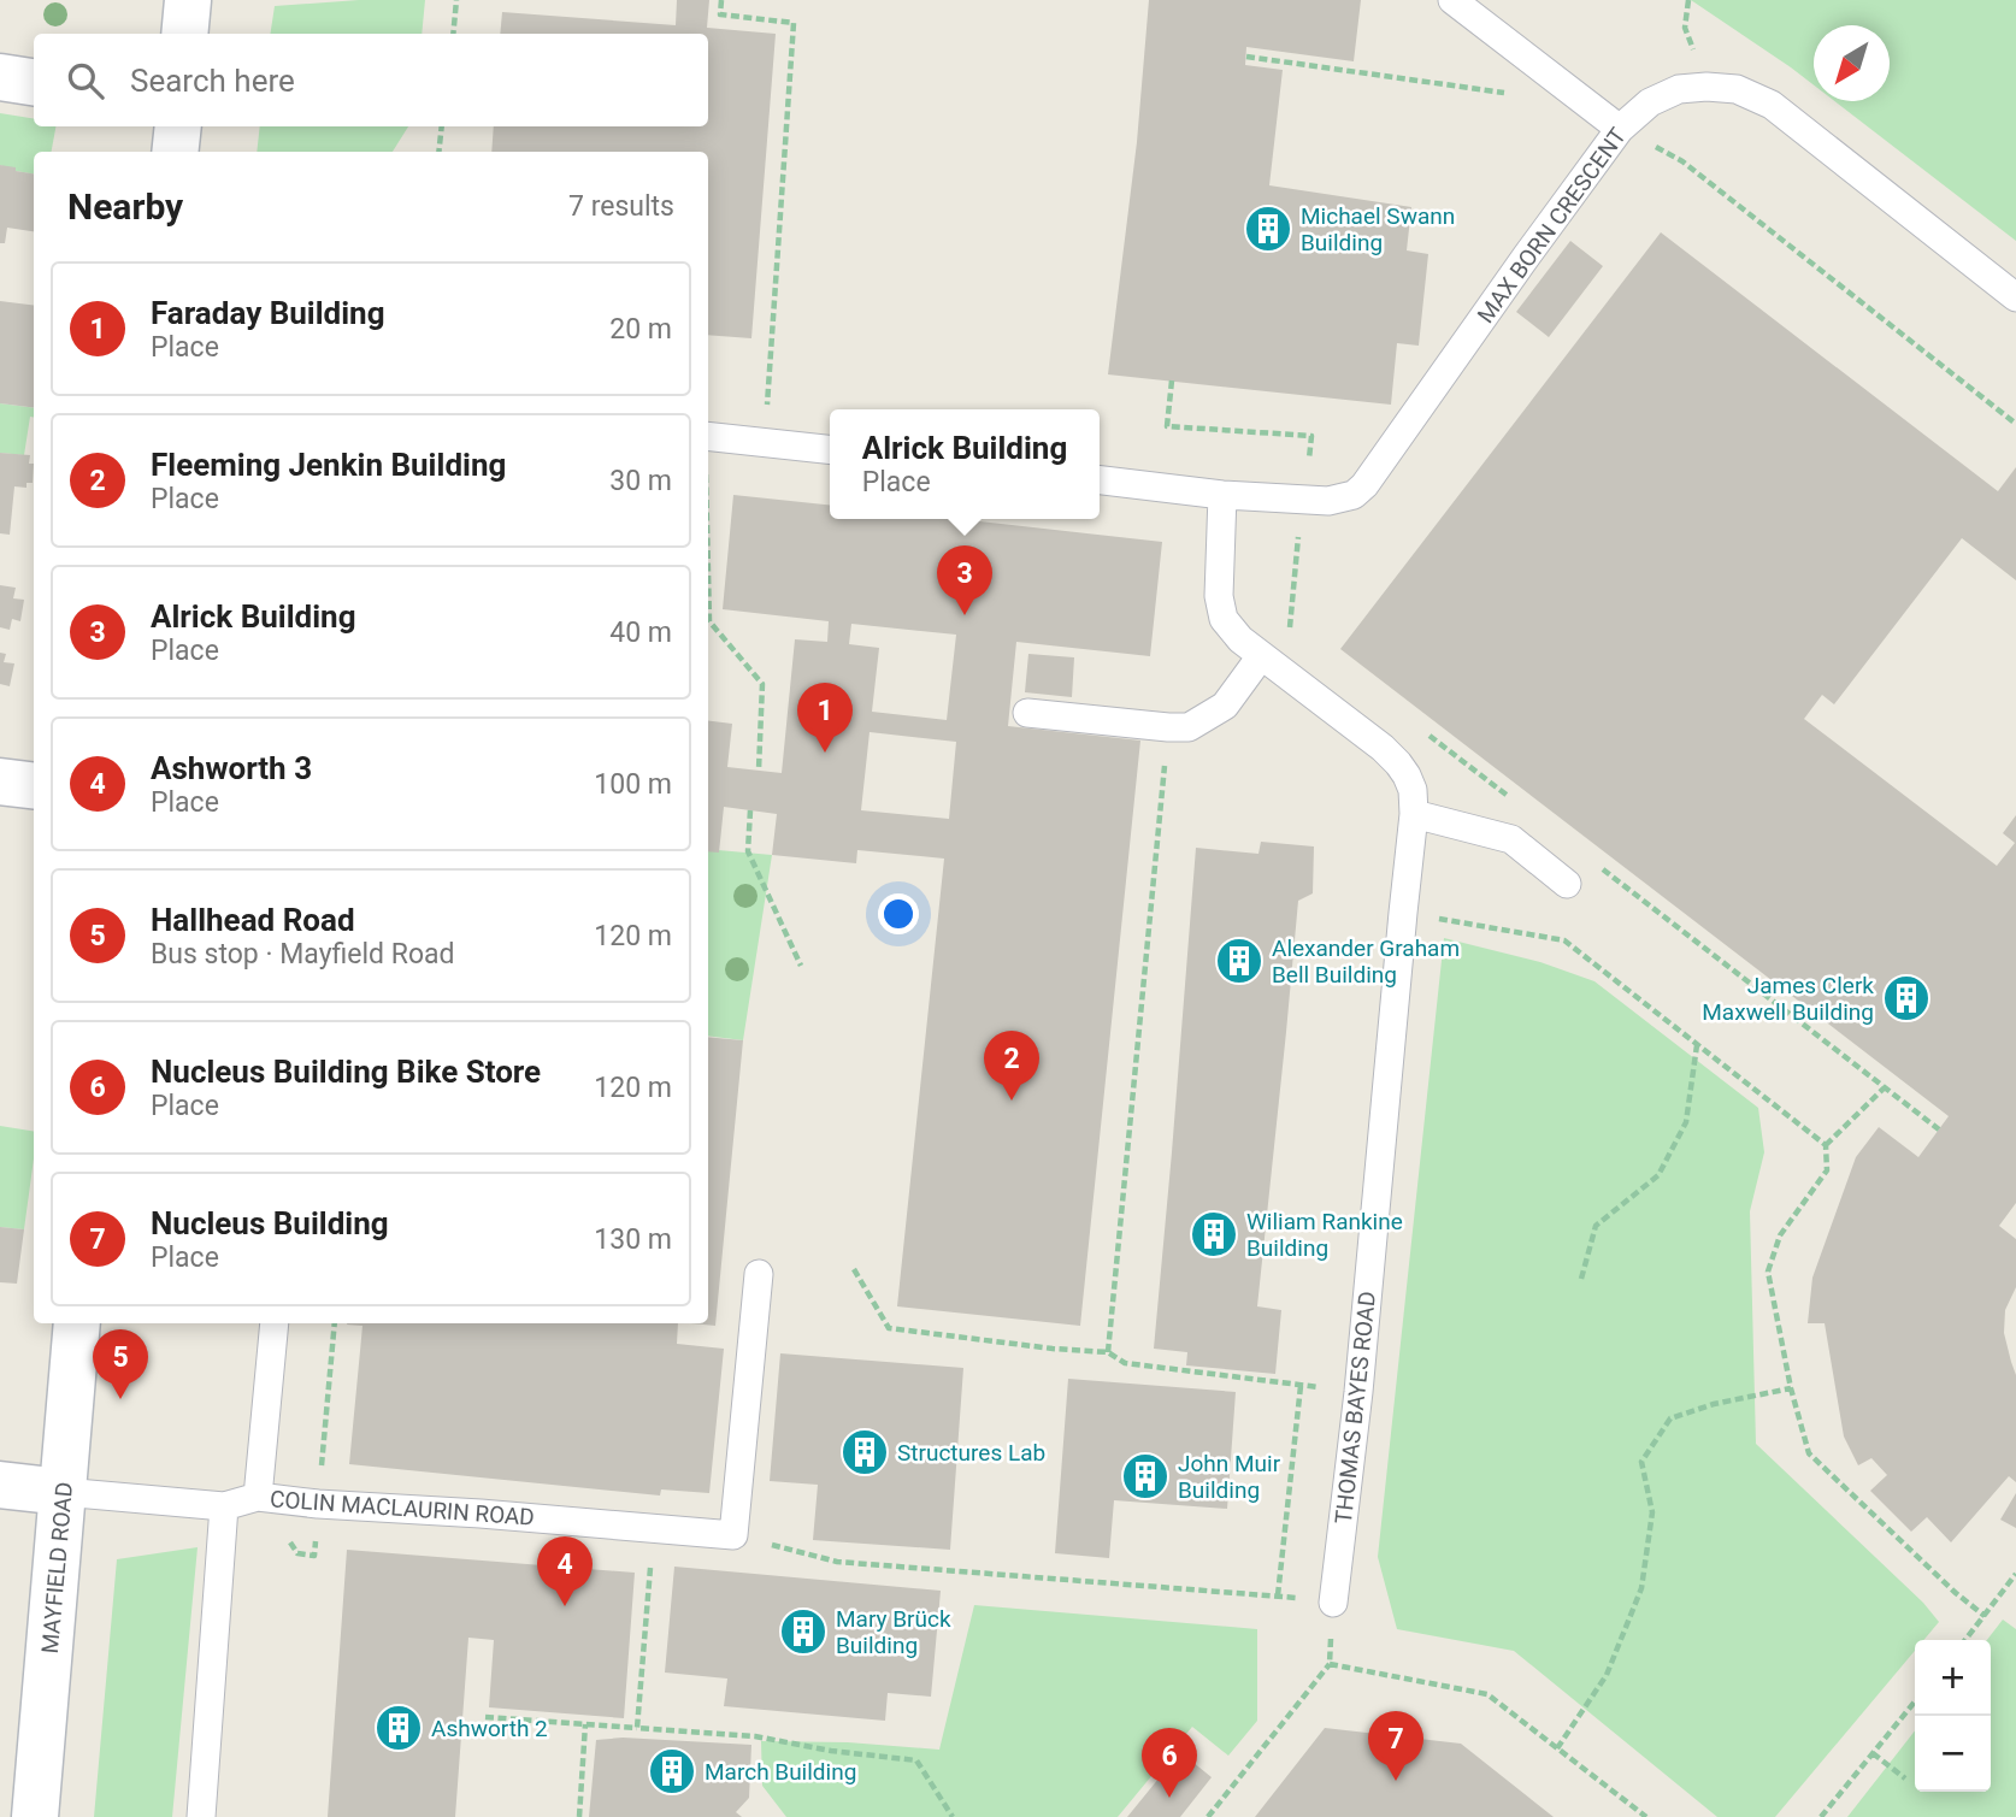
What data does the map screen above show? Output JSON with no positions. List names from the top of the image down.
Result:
{
  "streets": {
    "street": ["MAYFIELD ROAD"],
    "lane": ["MAX BORN CRESCENT", "THOMAS BAYES ROAD", "COLIN MACLAURIN ROAD"]
  },
  "crossings": [
    ["MAX BORN CRESCENT", "THOMAS BAYES ROAD"],
    ["COLIN MACLAURIN ROAD", "MAYFIELD ROAD"]
  ],
  "places": {
    "building": [
      "Michael Swann Building",
      "Alexander Graham Bell Building",
      "James Clerk Maxwell Building",
      "Wiliam Rankine Building",
      "Structures Lab",
      "John Muir Building",
      "Mary Brück Building",
      "Ashworth 2",
      "March Building"
    ]
  },
  "north": "bottom left",
  "page": {
    "search": "Search here",
    "heading": ["Nearby", "7 results"],
    "list": [
      {
        "mark": "1",
        "name": "Faraday Building",
        "note": "Place",
        "value": "20 m"
      },
      {
        "mark": "2",
        "name": "Fleeming Jenkin Building",
        "note": "Place",
        "value": "30 m"
      },
      {
        "mark": "3",
        "name": "Alrick Building",
        "note": "Place",
        "value": "40 m"
      },
      {
        "mark": "4",
        "name": "Ashworth 3",
        "note": "Place",
        "value": "100 m"
      },
      {
        "mark": "5",
        "name": "Hallhead Road",
        "note": "Bus stop · Mayfield Road",
        "value": "120 m"
      },
      {
        "mark": "6",
        "name": "Nucleus Building Bike Store",
        "note": "Place",
        "value": "120 m"
      },
      {
        "mark": "7",
        "name": "Nucleus Building",
        "note": "Place",
        "value": "130 m"
      }
    ],
    "popup": ["Alrick Building", "Place"],
    "pins": [
      "3",
      "1",
      "2",
      "5",
      "4",
      "7",
      "6"
    ],
    "map_buttons": ["+", "−"]
  }
}
